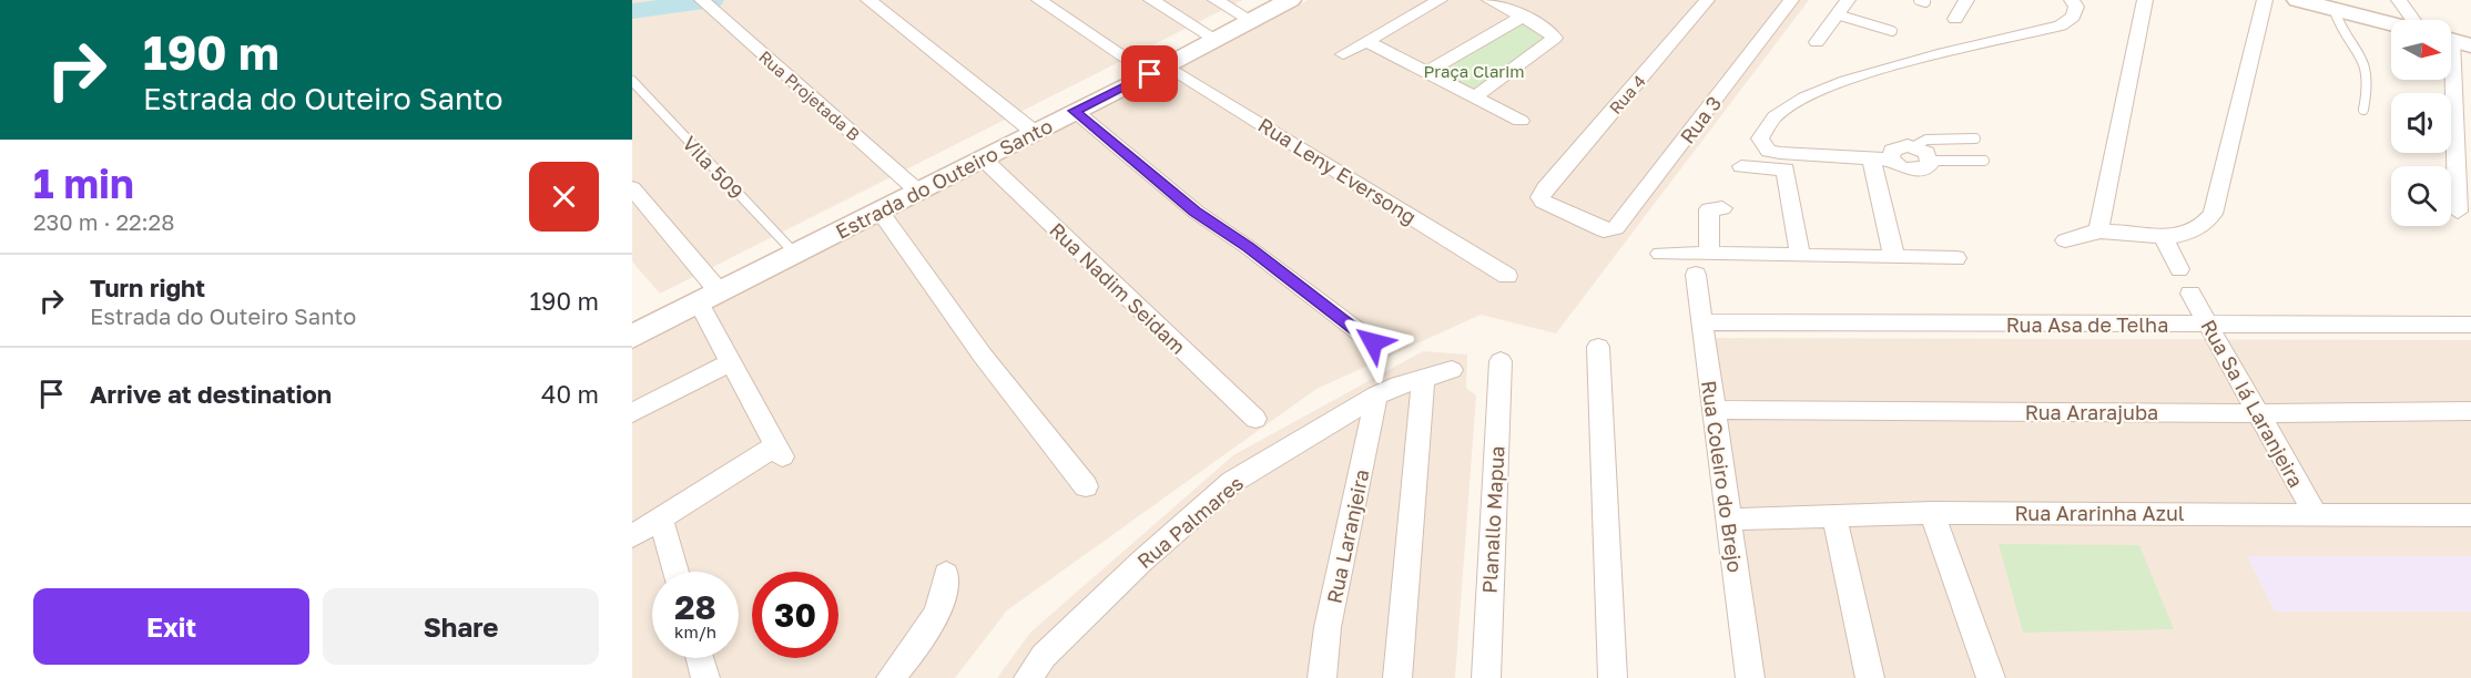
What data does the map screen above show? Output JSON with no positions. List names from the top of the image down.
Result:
{
  "streets": {
    "street": [
      "Rua 4",
      "Rua Projetada B",
      "Rua 3",
      "Rua Leny Eversong",
      "Estrada do Outeiro Santo",
      "Rua Nadim Seidam",
      "Rua Asa de Telha",
      "Rua Sa Iá Laranjeira",
      "Rua Ararajuba",
      "Rua Coleiro do Brejo",
      "Rua Ararinha Azul",
      "Planallo Mapua",
      "Rua Palmares",
      "Rua Laranjeira"
    ],
    "lane": ["Vila 509"]
  },
  "crossings": [
    ["Rua 4", "Rua 3"],
    ["Rua Projetada B", "Estrada do Outeiro Santo"],
    ["Vila 509", "Estrada do Outeiro Santo"],
    ["Rua Leny Eversong", "Estrada do Outeiro Santo"],
    ["Estrada do Outeiro Santo", "Rua Nadim Seidam"],
    ["Rua Asa de Telha", "Rua Sa Iá Laranjeira"],
    ["Rua Asa de Telha", "Rua Coleiro do Brejo"],
    ["Rua Sa Iá Laranjeira", "Rua Ararajuba"],
    ["Rua Sa Iá Laranjeira", "Rua Ararinha Azul"],
    ["Rua Ararajuba", "Rua Coleiro do Brejo"],
    ["Rua Coleiro do Brejo", "Rua Ararinha Azul"],
    ["Rua Palmares", "Rua Laranjeira"]
  ],
  "parks": ["Praça Clarim"],
  "north": "right",
  "page": {
    "turn": ["190 m", "Estrada do Outeiro Santo"],
    "heading": ["1 min", "230 m · 22:28"],
    "list": [
      {
        "name": "Turn right",
        "note": "Estrada do Outeiro Santo",
        "value": "190 m"
      },
      {
        "name": "Arrive at destination",
        "value": "40 m"
      }
    ],
    "speed": "28 km/h",
    "limit": "30",
    "buttons": ["Exit", "Share"]
  }
}
